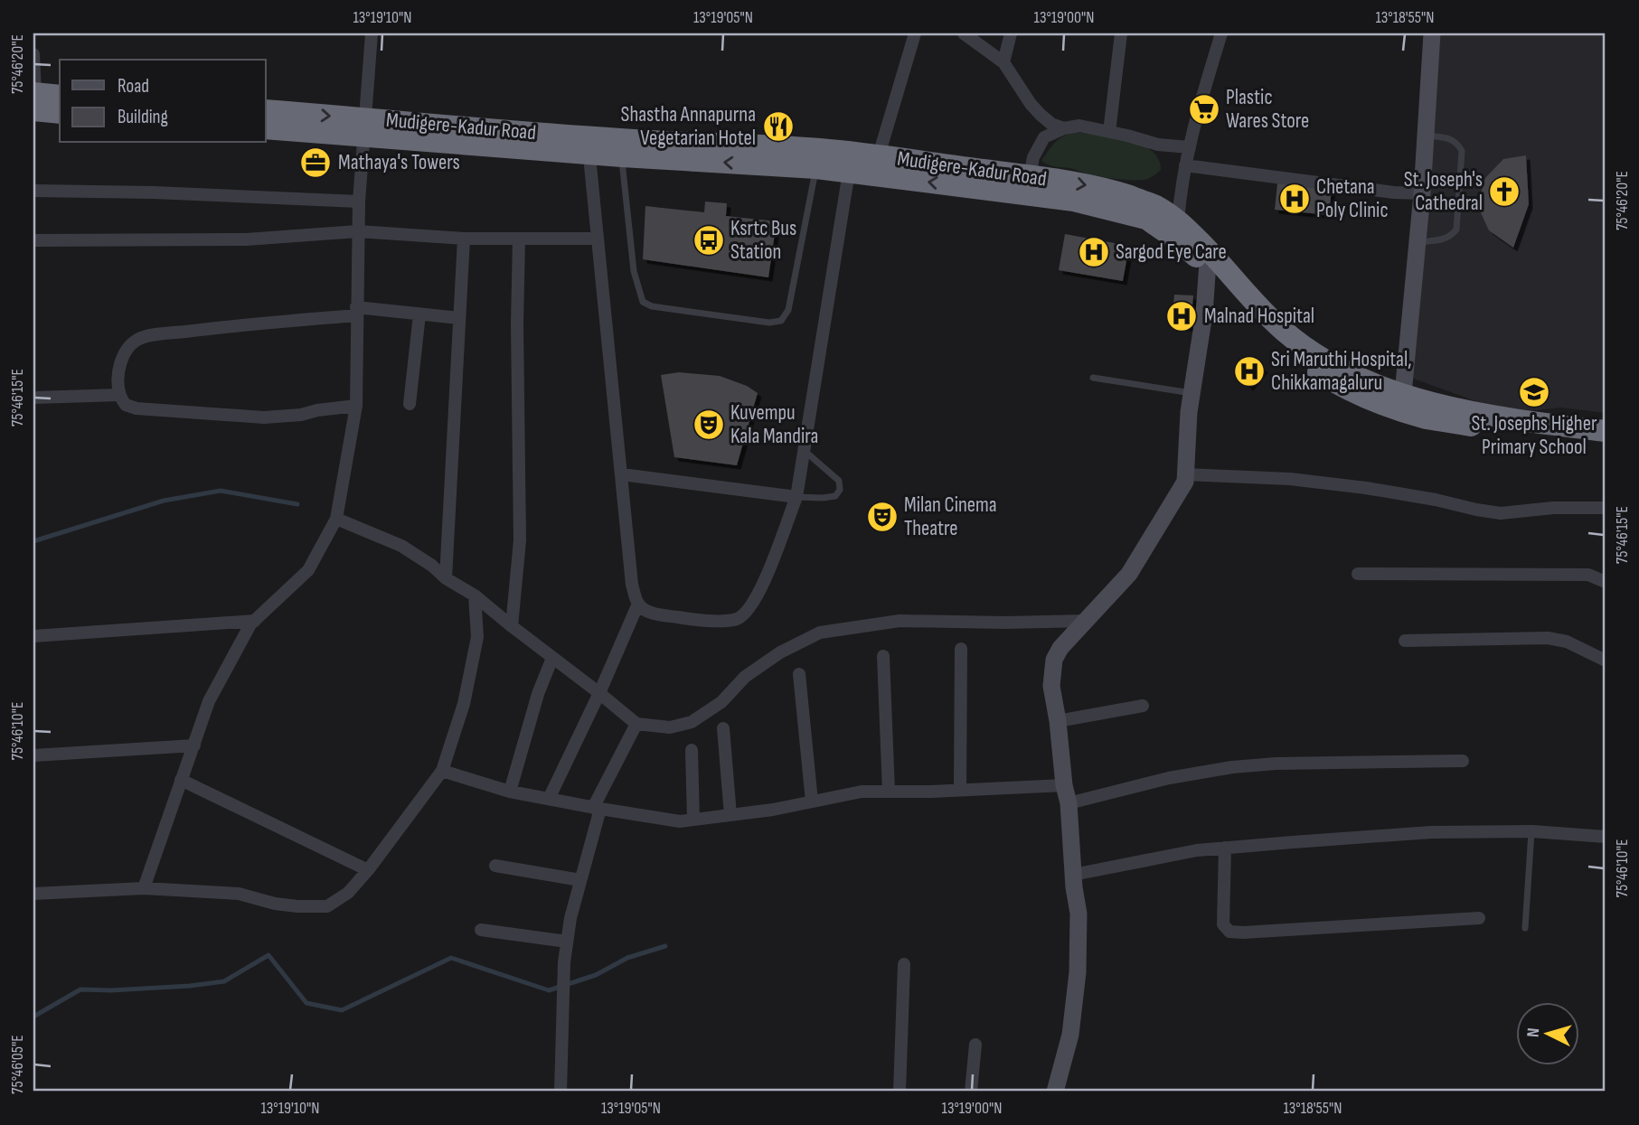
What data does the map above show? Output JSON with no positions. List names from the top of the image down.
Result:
{
  "streets": {
    "highway": ["Mudigere-Kadur Road"]
  },
  "places": {
    "supermarket": ["Plastic Wares Store"],
    "restaurant": ["Shastha Annapurna Vegetarian Hotel"],
    "office": ["Mathaya's Towers"],
    "church": ["St. Joseph's Cathedral"],
    "hospital": [
      "Chetana Poly Clinic",
      "Sargod Eye Care",
      "Malnad Hospital",
      "Sri Maruthi Hospital, Chikkamagaluru"
    ],
    "bus stop": ["Ksrtc Bus Station"],
    "school or university": ["St. Josephs Higher Primary School"],
    "theatre": ["Kuvempu Kala Mandira", "Milan Cinema Theatre"]
  },
  "legend": ["Road", "Building"],
  "north": "left",
  "coordinates": [
    "13°19'10\"N",
    "13°19'05\"N",
    "13°19'00\"N",
    "13°18'55\"N",
    "75°46'20\"E",
    "75°46'15\"E",
    "75°46'10\"E",
    "75°46'05\"E"
  ]
}
